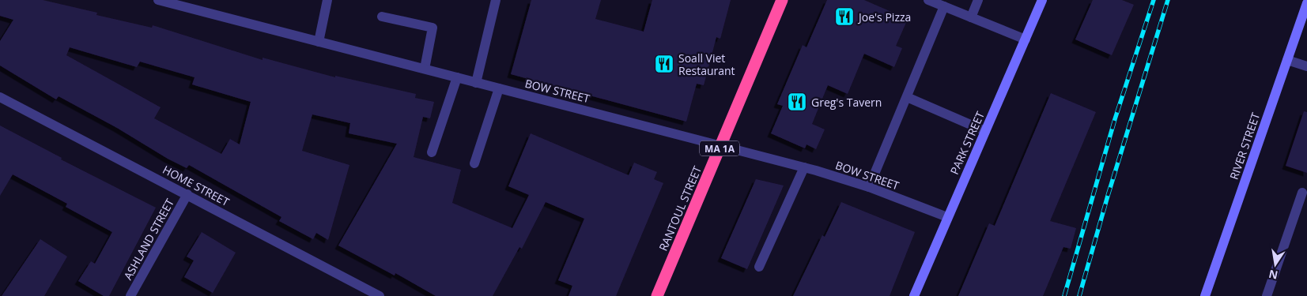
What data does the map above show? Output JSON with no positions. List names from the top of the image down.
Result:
{
  "streets": {
    "highway": ["MA 1A", "RANTOUL STREET"],
    "street": [
      "BOW STREET",
      "PARK STREET",
      "RIVER STREET",
      "HOME STREET",
      "ASHLAND STREET"
    ]
  },
  "crossings": [
    ["BOW STREET", "PARK STREET"],
    ["BOW STREET", "RANTOUL STREET"],
    ["HOME STREET", "ASHLAND STREET"]
  ],
  "places": {
    "restaurant": ["Joe's Pizza", "Soall Viet Restaurant", "Greg's Tavern"]
  },
  "north": "bottom"
}
